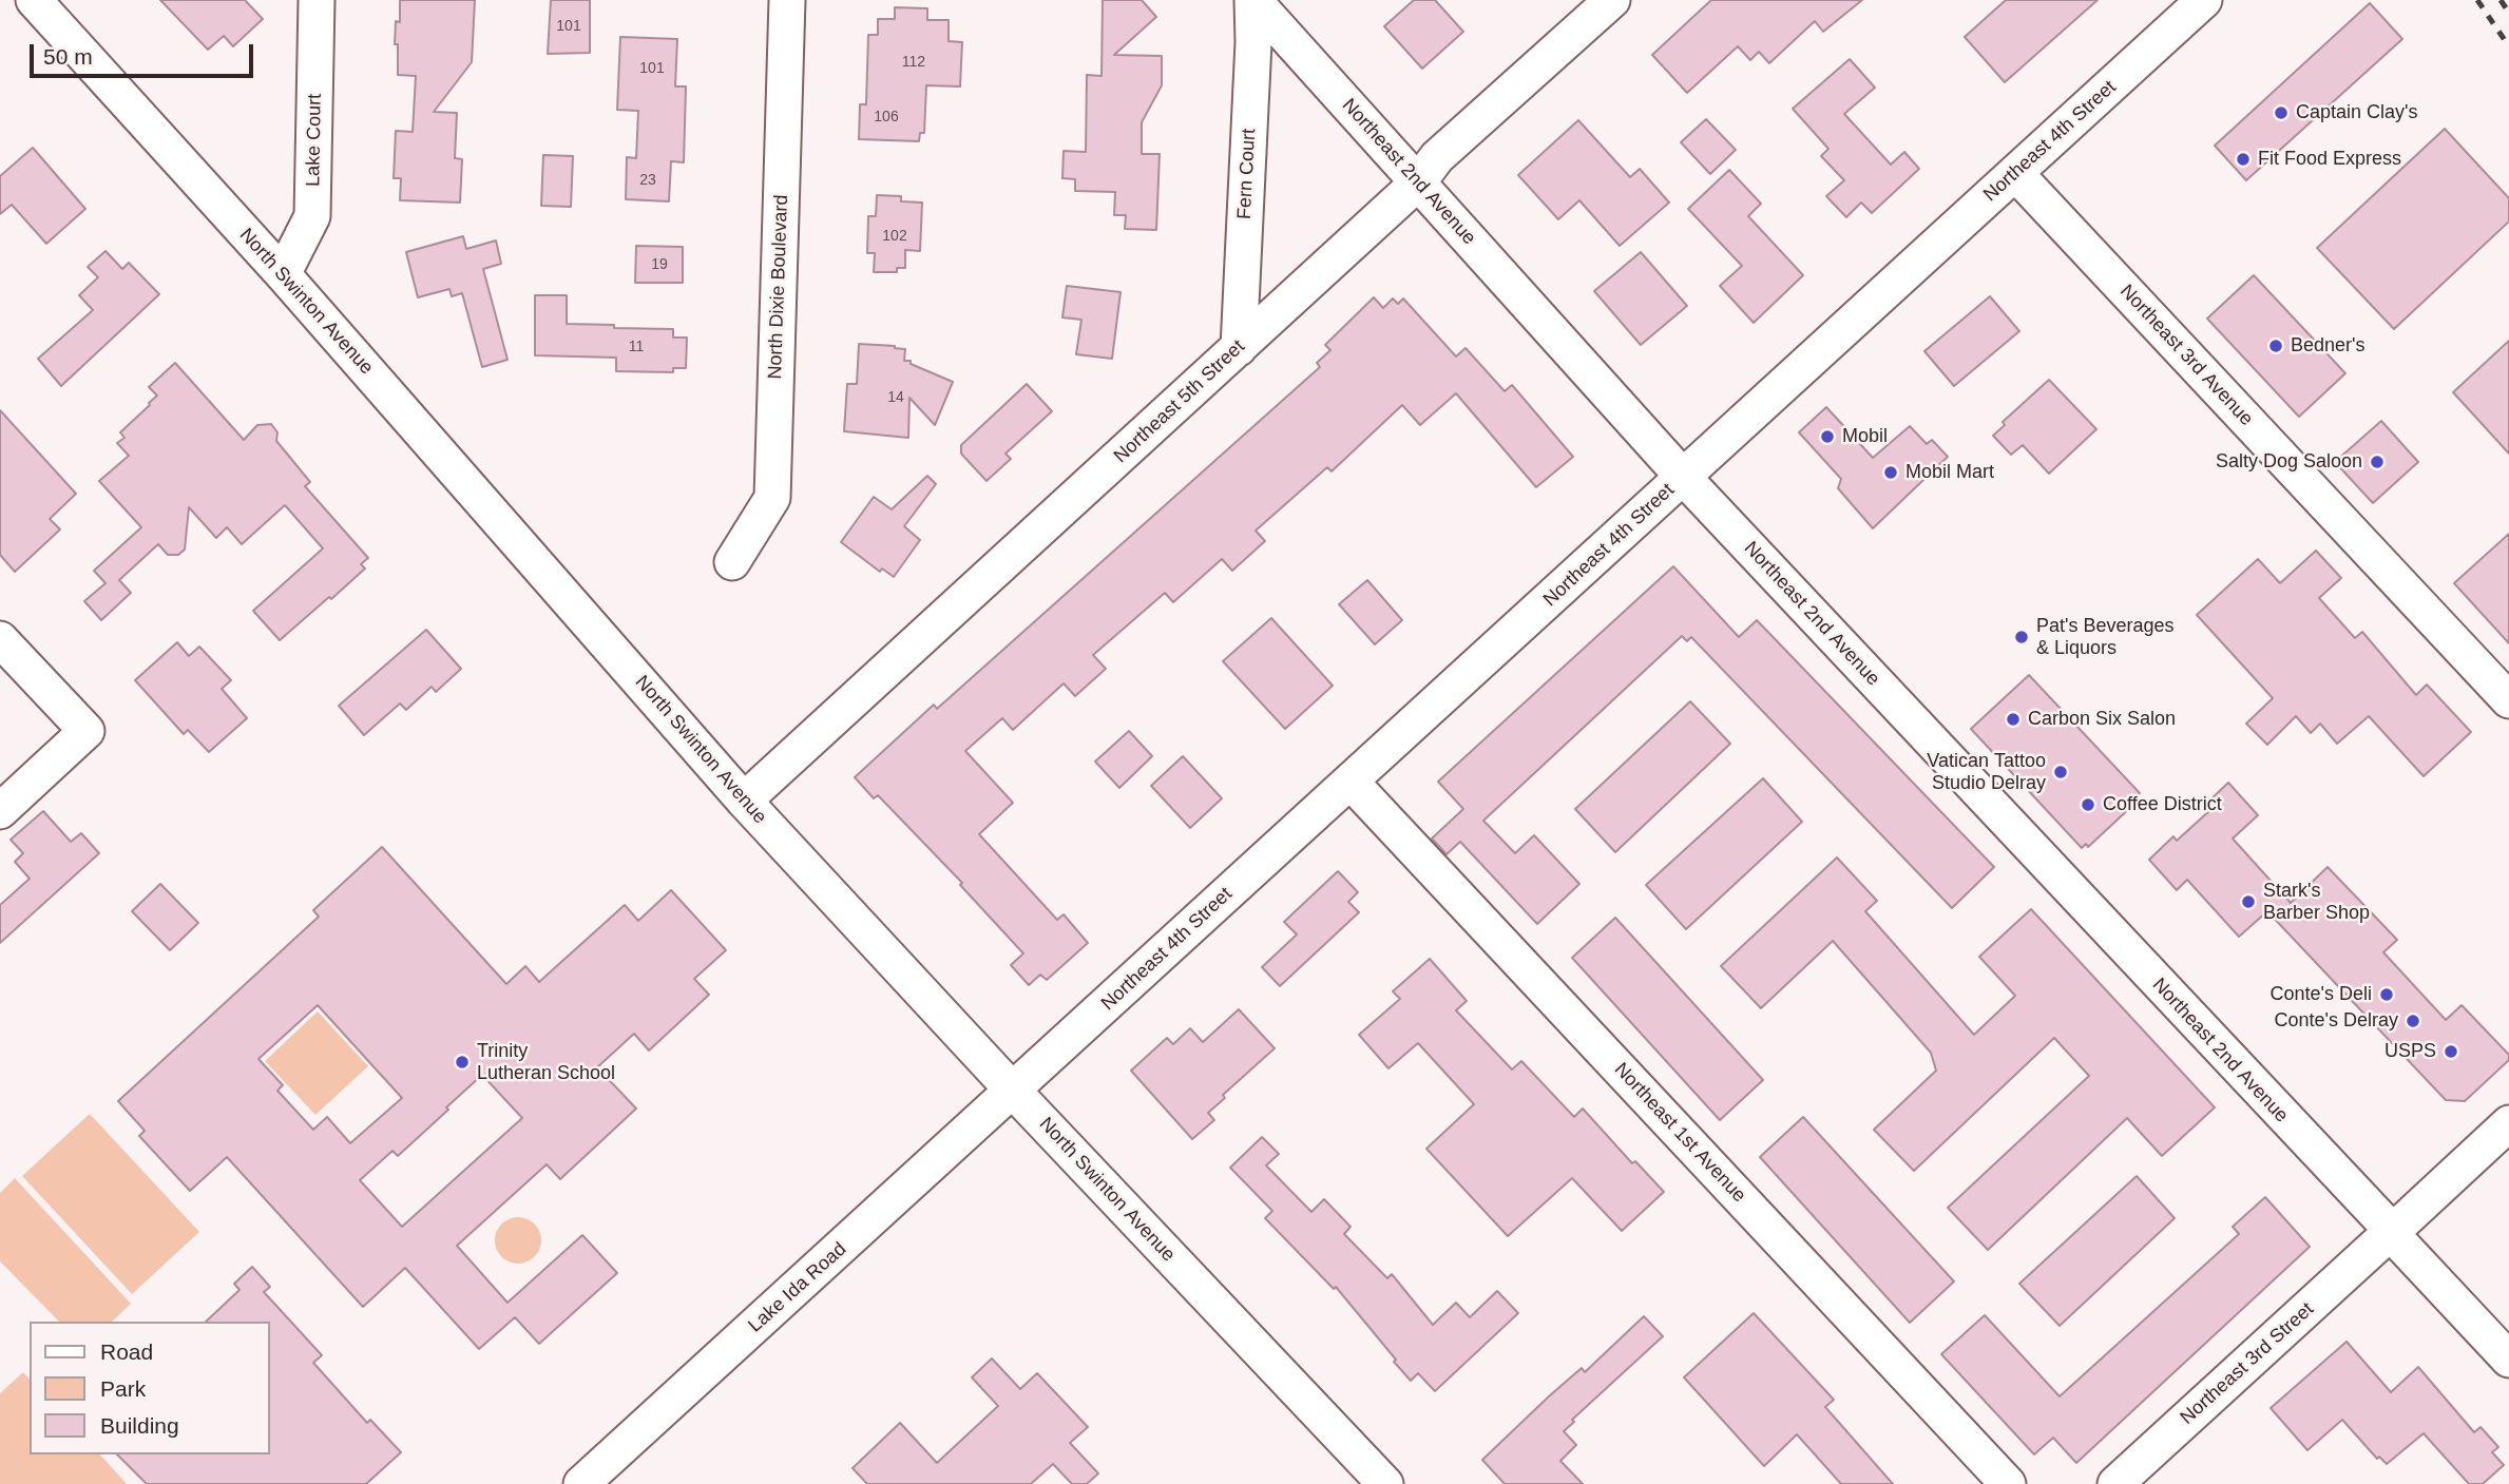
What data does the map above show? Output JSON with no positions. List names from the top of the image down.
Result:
{
  "streets": {
    "street": [
      "Lake Court",
      "Northeast 4th Street",
      "Northeast 2nd Avenue",
      "Fern Court",
      "North Dixie Boulevard",
      "North Swinton Avenue",
      "Northeast 3rd Avenue",
      "Northeast 5th Street",
      "Northeast 1st Avenue",
      "Lake Ida Road",
      "Northeast 3rd Street"
    ]
  },
  "crossings": [
    ["Lake Court", "North Swinton Avenue"],
    ["Northeast 4th Street", "Northeast 2nd Avenue"],
    ["Northeast 4th Street", "North Swinton Avenue"],
    ["Northeast 4th Street", "Northeast 3rd Avenue"],
    ["Northeast 4th Street", "Northeast 1st Avenue"],
    ["Northeast 4th Street", "Lake Ida Road"],
    ["Northeast 2nd Avenue", "Fern Court"],
    ["Northeast 2nd Avenue", "Northeast 5th Street"],
    ["Northeast 2nd Avenue", "Northeast 3rd Street"],
    ["Fern Court", "Northeast 5th Street"],
    ["North Swinton Avenue", "Northeast 5th Street"],
    ["North Swinton Avenue", "Lake Ida Road"]
  ],
  "places": [
    "Captain Clay's",
    "Fit Food Express",
    "Bedner's",
    "Mobil",
    "Salty Dog Saloon",
    "Mobil Mart",
    "Pat's Beverages & Liquors",
    "Carbon Six Salon",
    "Vatican Tattoo Studio Delray",
    "Coffee District",
    "Stark's Barber Shop",
    "Conte's Deli",
    "Conte's Delray",
    "USPS",
    "Trinity Lutheran School"
  ],
  "house_numbers": [
    "101",
    "112",
    "101",
    "106",
    "23",
    "102",
    "19",
    "11",
    "14"
  ],
  "legend": ["Road", "Park", "Building"],
  "scale_bar": "50 m"
}
